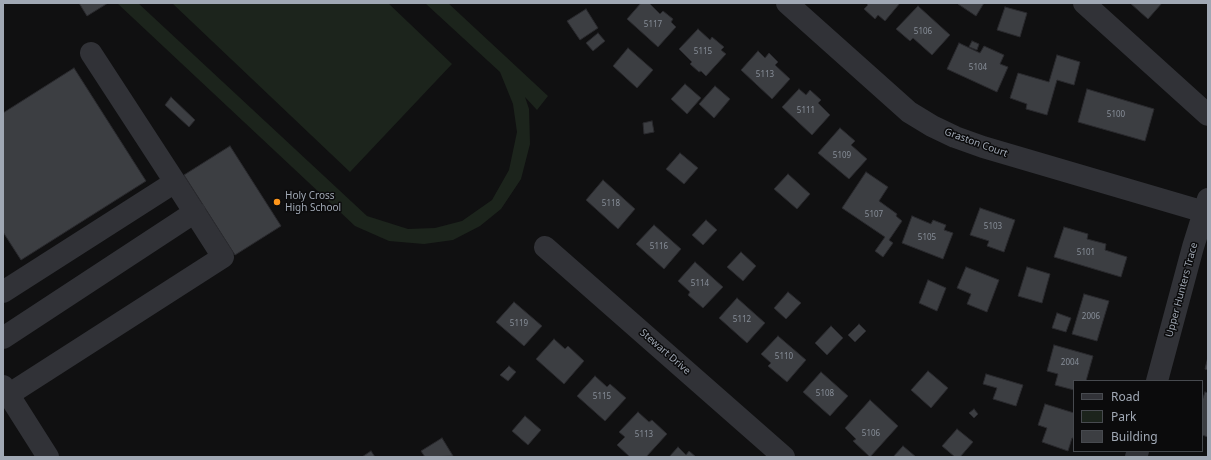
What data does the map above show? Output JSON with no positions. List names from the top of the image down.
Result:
{
  "streets": {
    "street": ["Graston Court", "Upper Hunters Trace", "Stewart Drive"]
  },
  "crossings": [
    ["Graston Court", "Upper Hunters Trace"]
  ],
  "places": ["Holy Cross High School"],
  "house_numbers": [
    "5117",
    "5106",
    "5115",
    "5104",
    "5113",
    "5111",
    "5100",
    "5109",
    "5118",
    "5107",
    "5103",
    "5105",
    "5116",
    "5101",
    "5114",
    "2006",
    "5112",
    "5119",
    "5110",
    "2004",
    "5108",
    "5115",
    "5106",
    "5113"
  ],
  "legend": ["Road", "Park", "Building"]
}
